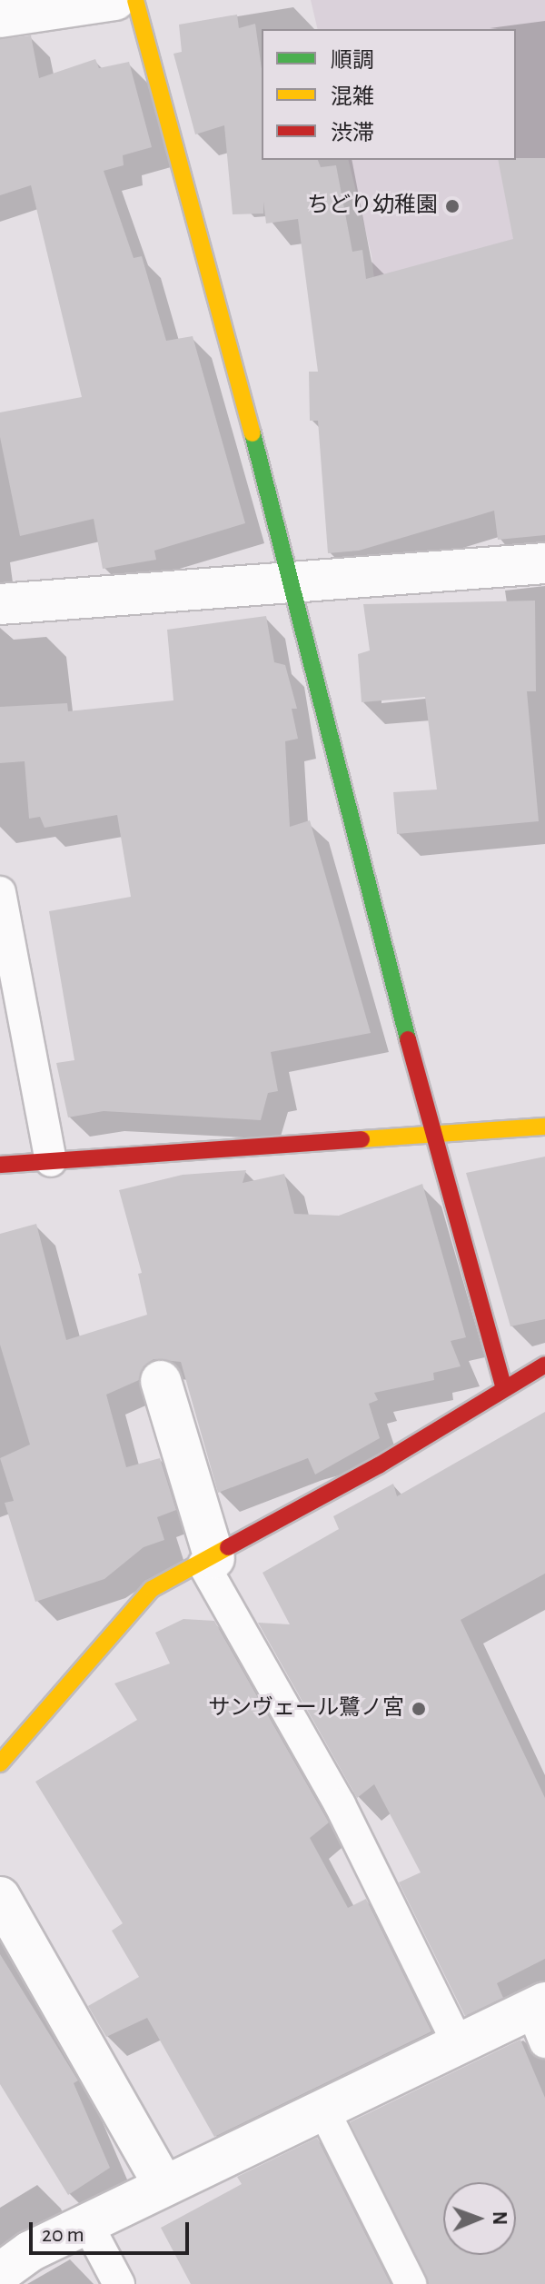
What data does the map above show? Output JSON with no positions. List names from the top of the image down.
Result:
{
  "places": ["ちどり幼稚園", "サンヴェール鷺ノ宮"],
  "legend": ["順調", "混雑", "渋滞"],
  "scale_bar": "20 m",
  "north": "right"
}
